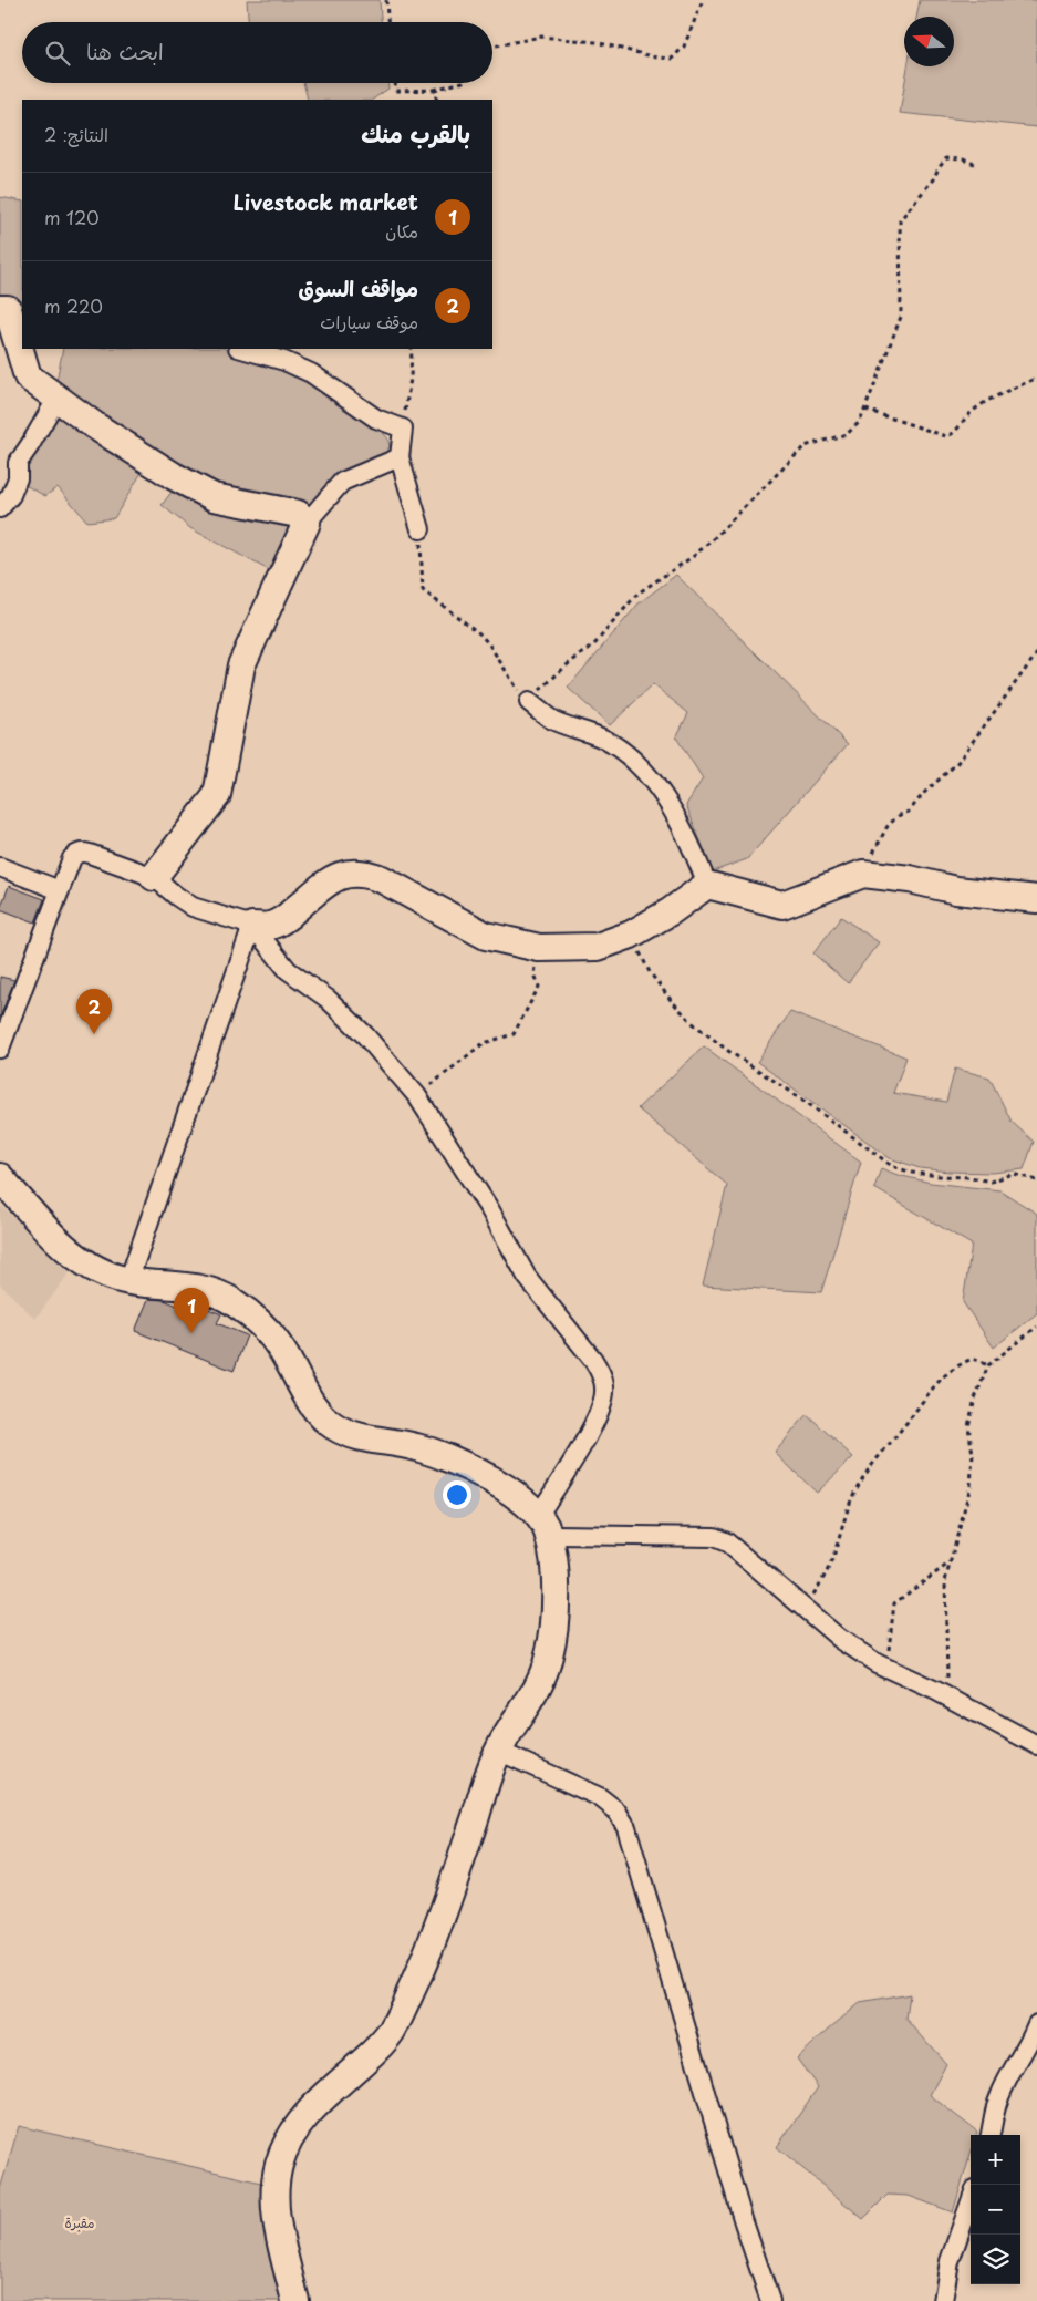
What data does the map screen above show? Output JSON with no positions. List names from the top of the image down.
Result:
{
  "parks": ["مقبرة"],
  "north": "left",
  "page": {
    "search": "ابحث هنا",
    "heading": ["بالقرب منك", "النتائج: 2"],
    "list": [
      {
        "mark": "1",
        "name": "Livestock market",
        "note": "مكان",
        "value": "120 m"
      },
      {
        "mark": "2",
        "name": "مواقف السوق",
        "note": "موقف سيارات",
        "value": "220 m"
      }
    ],
    "pins": ["2", "1"],
    "map_buttons": ["+", "−"]
  }
}
